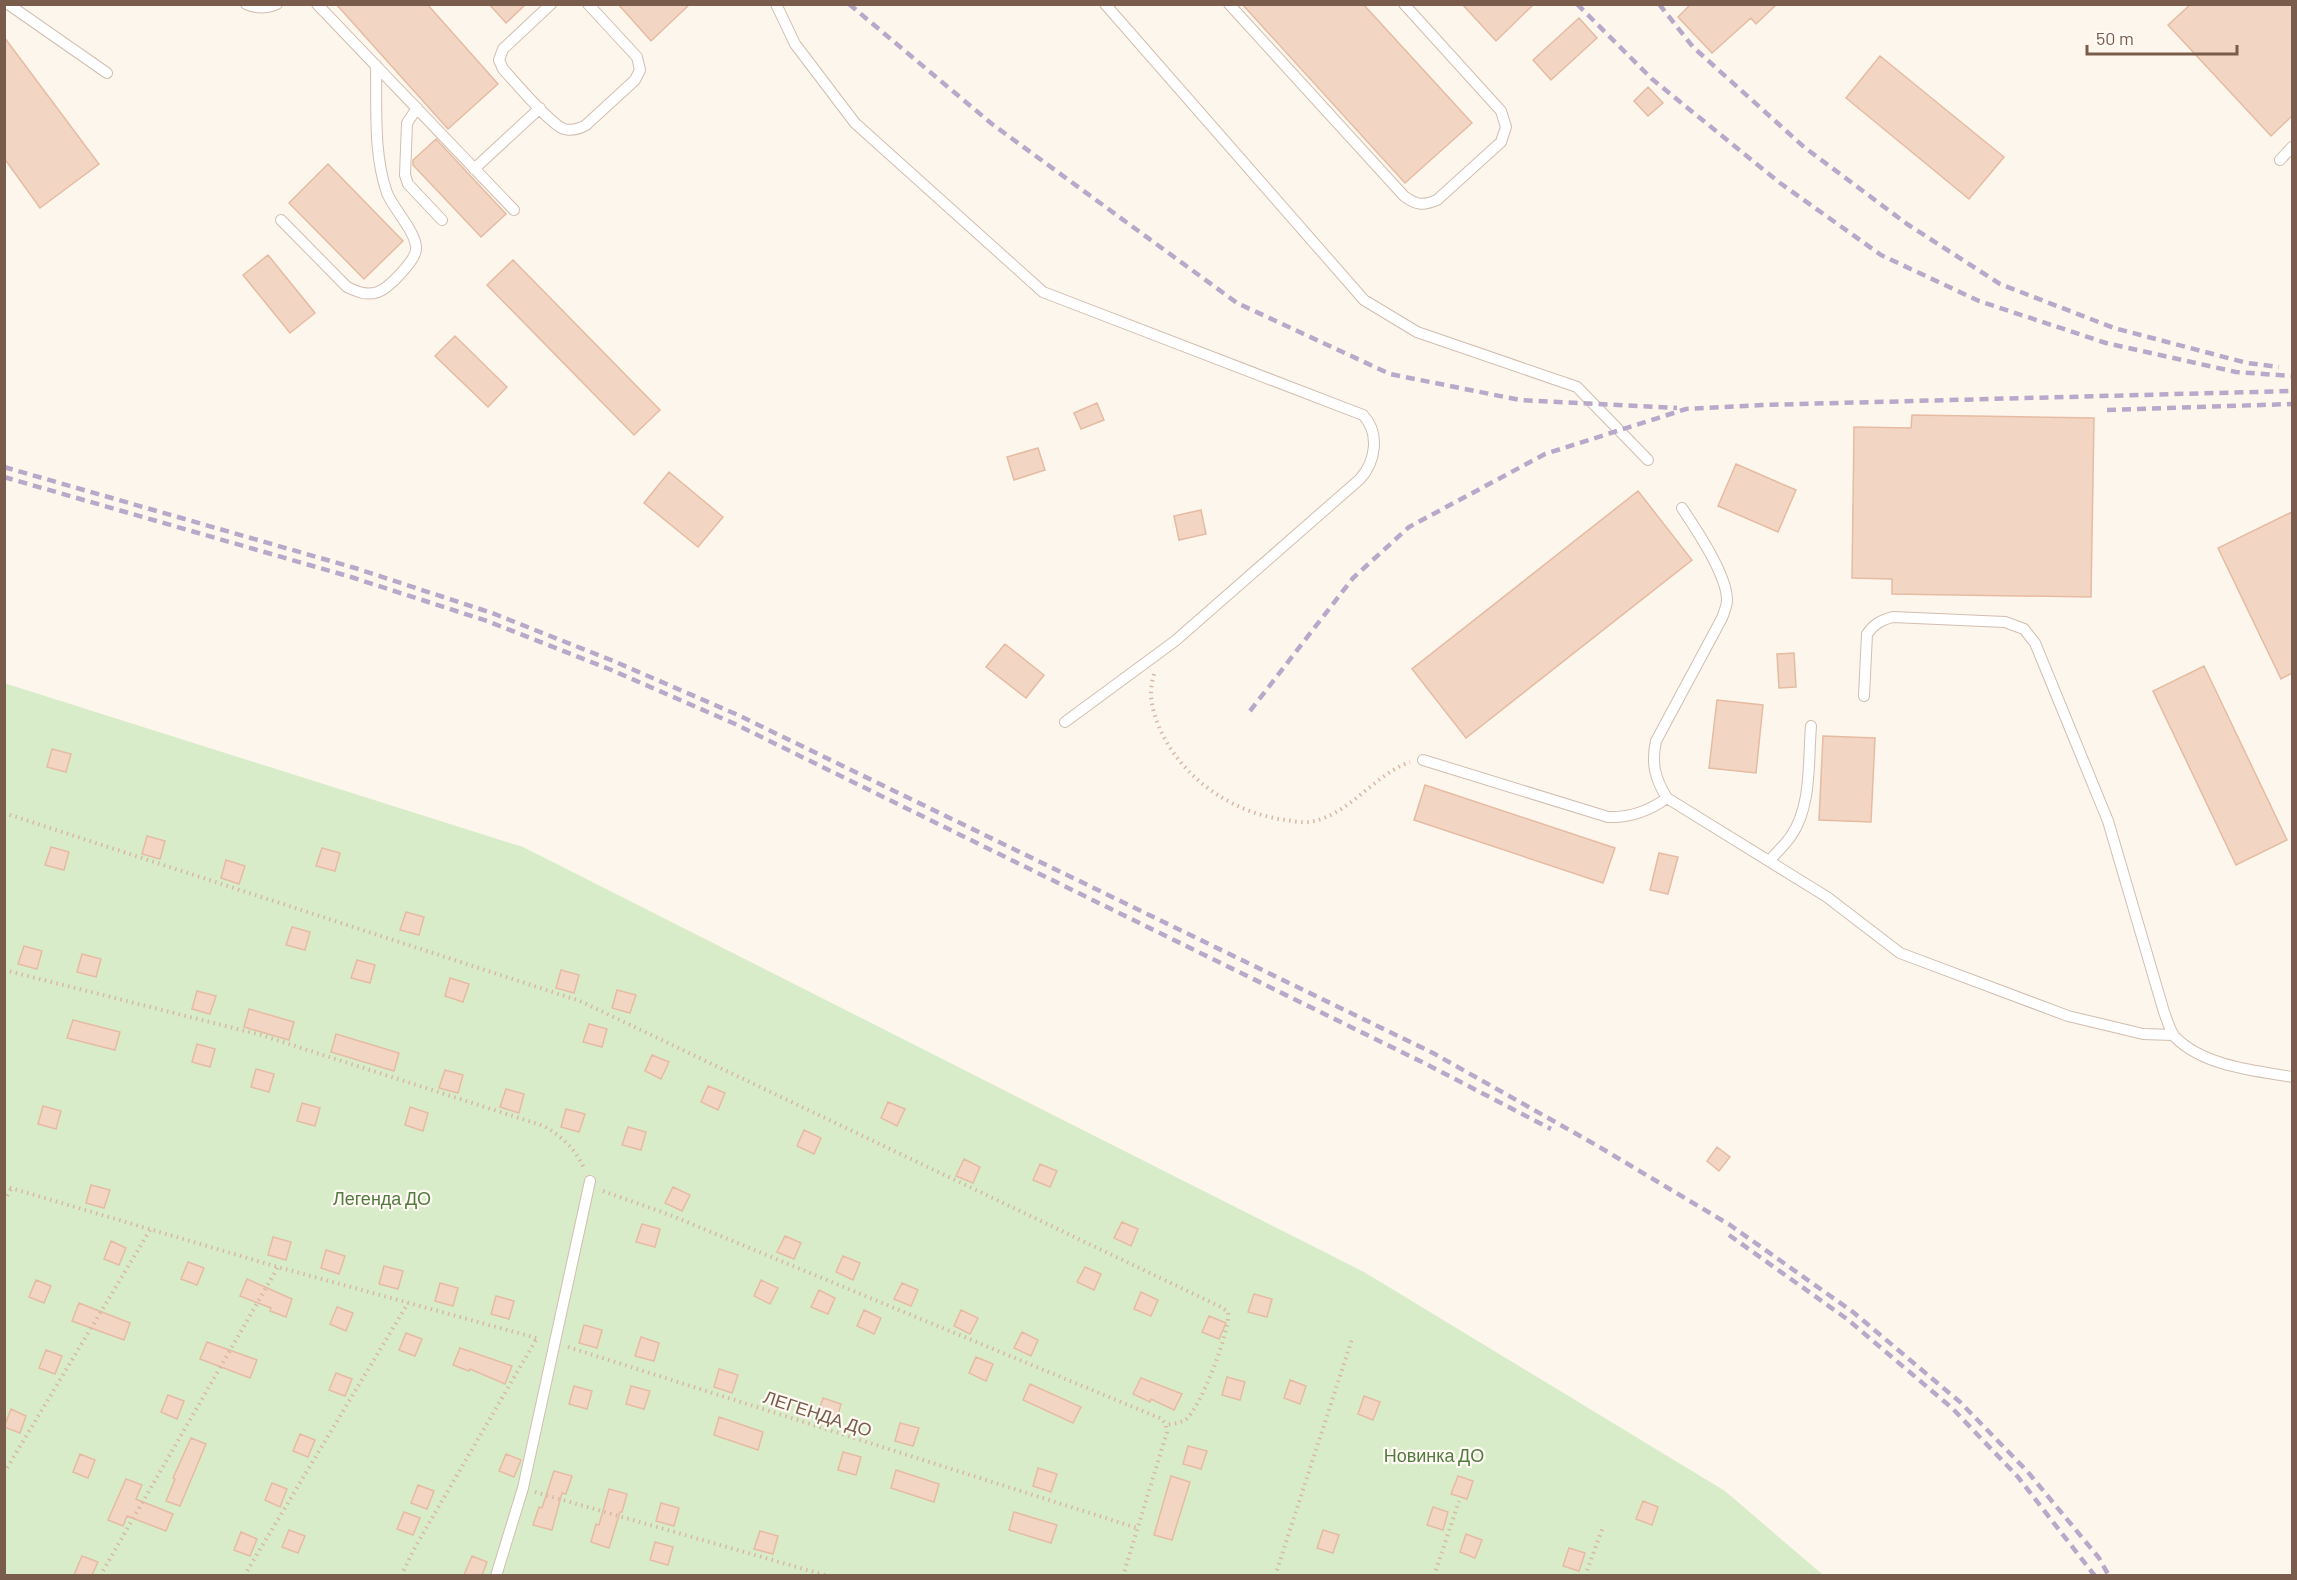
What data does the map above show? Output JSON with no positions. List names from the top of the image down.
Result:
{
  "streets": {
    "path": ["ЛЕГЕНДА ДО"]
  },
  "parks": ["Легенда ДО", "Новинка ДО"],
  "scale_bar": "50 m"
}
